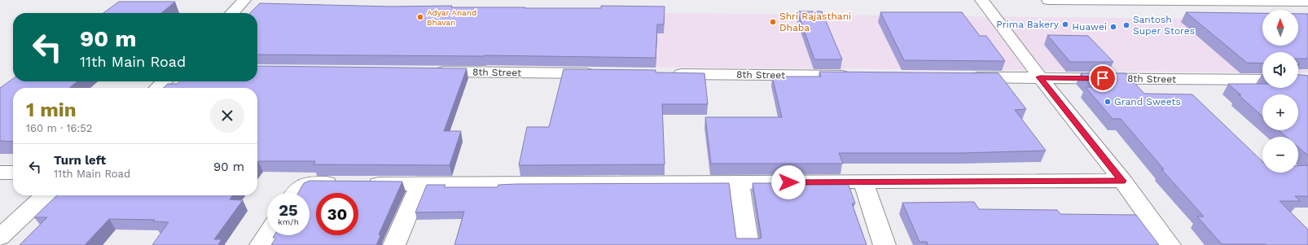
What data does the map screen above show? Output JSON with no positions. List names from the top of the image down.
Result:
{
  "streets": {
    "street": ["8th Street"]
  },
  "places": [
    "Adyar Anand Bhavan",
    "Shri Rajasthani Dhaba",
    "Prima Bakery",
    "Santosh Super Stores",
    "Huawei",
    "Grand Sweets"
  ],
  "north": "top",
  "page": {
    "map_buttons": ["+", "−"],
    "turn": ["90 m", "11th Main Road"],
    "heading": ["1 min", "160 m · 16:52"],
    "list": [
      {
        "name": "Turn left",
        "note": "11th Main Road",
        "value": "90 m"
      }
    ],
    "speed": "25 km/h",
    "limit": "30"
  }
}
